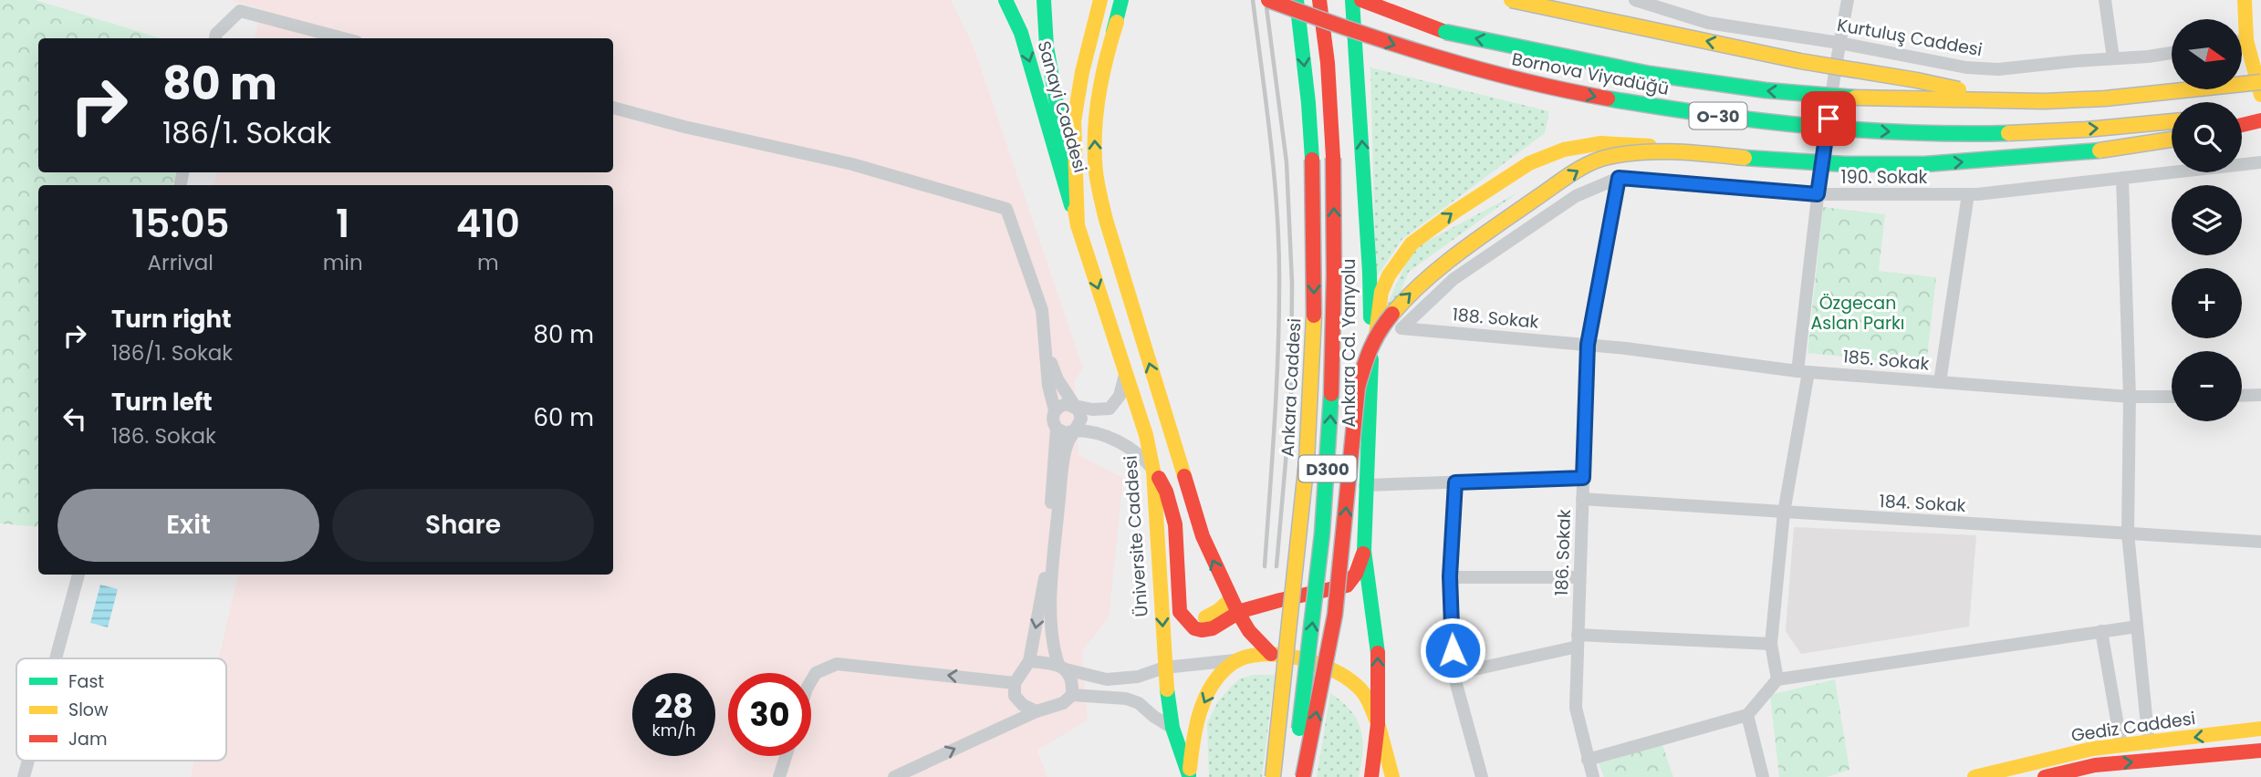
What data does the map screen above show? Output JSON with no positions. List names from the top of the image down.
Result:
{
  "streets": {
    "main road": [
      "Bornova Viyadüğü",
      "Sanayi Caddesi",
      "O-30",
      "Ankara Cd. Yanyolu",
      "Ankara Caddesi",
      "D300",
      "Üniversite Caddesi",
      "Gediz Caddesi"
    ],
    "street": [
      "Kurtuluş Caddesi",
      "190. Sokak",
      "188. Sokak",
      "185. Sokak",
      "184. Sokak",
      "186. Sokak"
    ]
  },
  "crossings": [
    ["Sanayi Caddesi", "Üniversite Caddesi"],
    ["190. Sokak", "188. Sokak"],
    ["190. Sokak", "186. Sokak"],
    ["188. Sokak", "185. Sokak"],
    ["188. Sokak", "186. Sokak"],
    ["185. Sokak", "186. Sokak"],
    ["184. Sokak", "186. Sokak"]
  ],
  "parks": ["Özgecan Aslan Parkı"],
  "legend": ["Fast", "Slow", "Jam"],
  "north": "right",
  "page": {
    "map_buttons": ["+", "−"],
    "turn": ["80 m", "186/1. Sokak"],
    "eta": [
      "15:05",
      "Arrival",
      "1",
      "min",
      "410",
      "m"
    ],
    "list": [
      {
        "name": "Turn right",
        "note": "186/1. Sokak",
        "value": "80 m"
      },
      {
        "name": "Turn left",
        "note": "186. Sokak",
        "value": "60 m"
      }
    ],
    "buttons": ["Exit", "Share"],
    "speed": "28 km/h",
    "limit": "30"
  }
}
